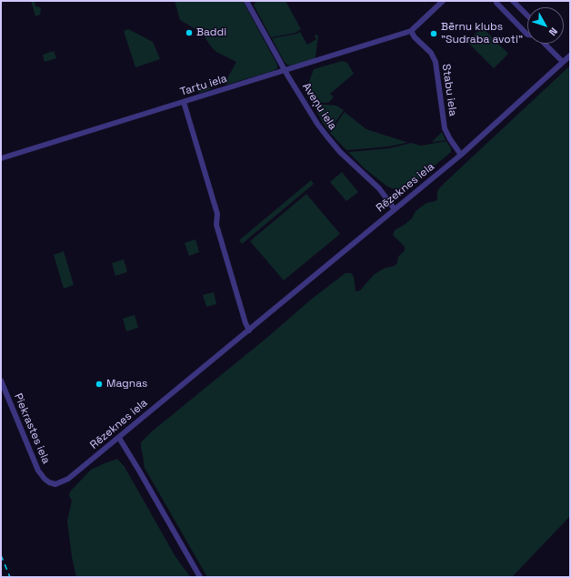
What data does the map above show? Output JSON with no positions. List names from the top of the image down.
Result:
{
  "streets": {
    "street": [
      "Tartu iela",
      "Stabu iela",
      "Aveņu iela",
      "Rēzeknes iela",
      "Piekrastes iela"
    ]
  },
  "crossings": [
    ["Tartu iela", "Stabu iela"],
    ["Tartu iela", "Aveņu iela"],
    ["Stabu iela", "Rēzeknes iela"],
    ["Aveņu iela", "Rēzeknes iela"],
    ["Rēzeknes iela", "Piekrastes iela"]
  ],
  "places": ["Baddi", "Bērnu klubs \"Sudraba avoti\"", "Magnas"],
  "north": "bottom right"
}
